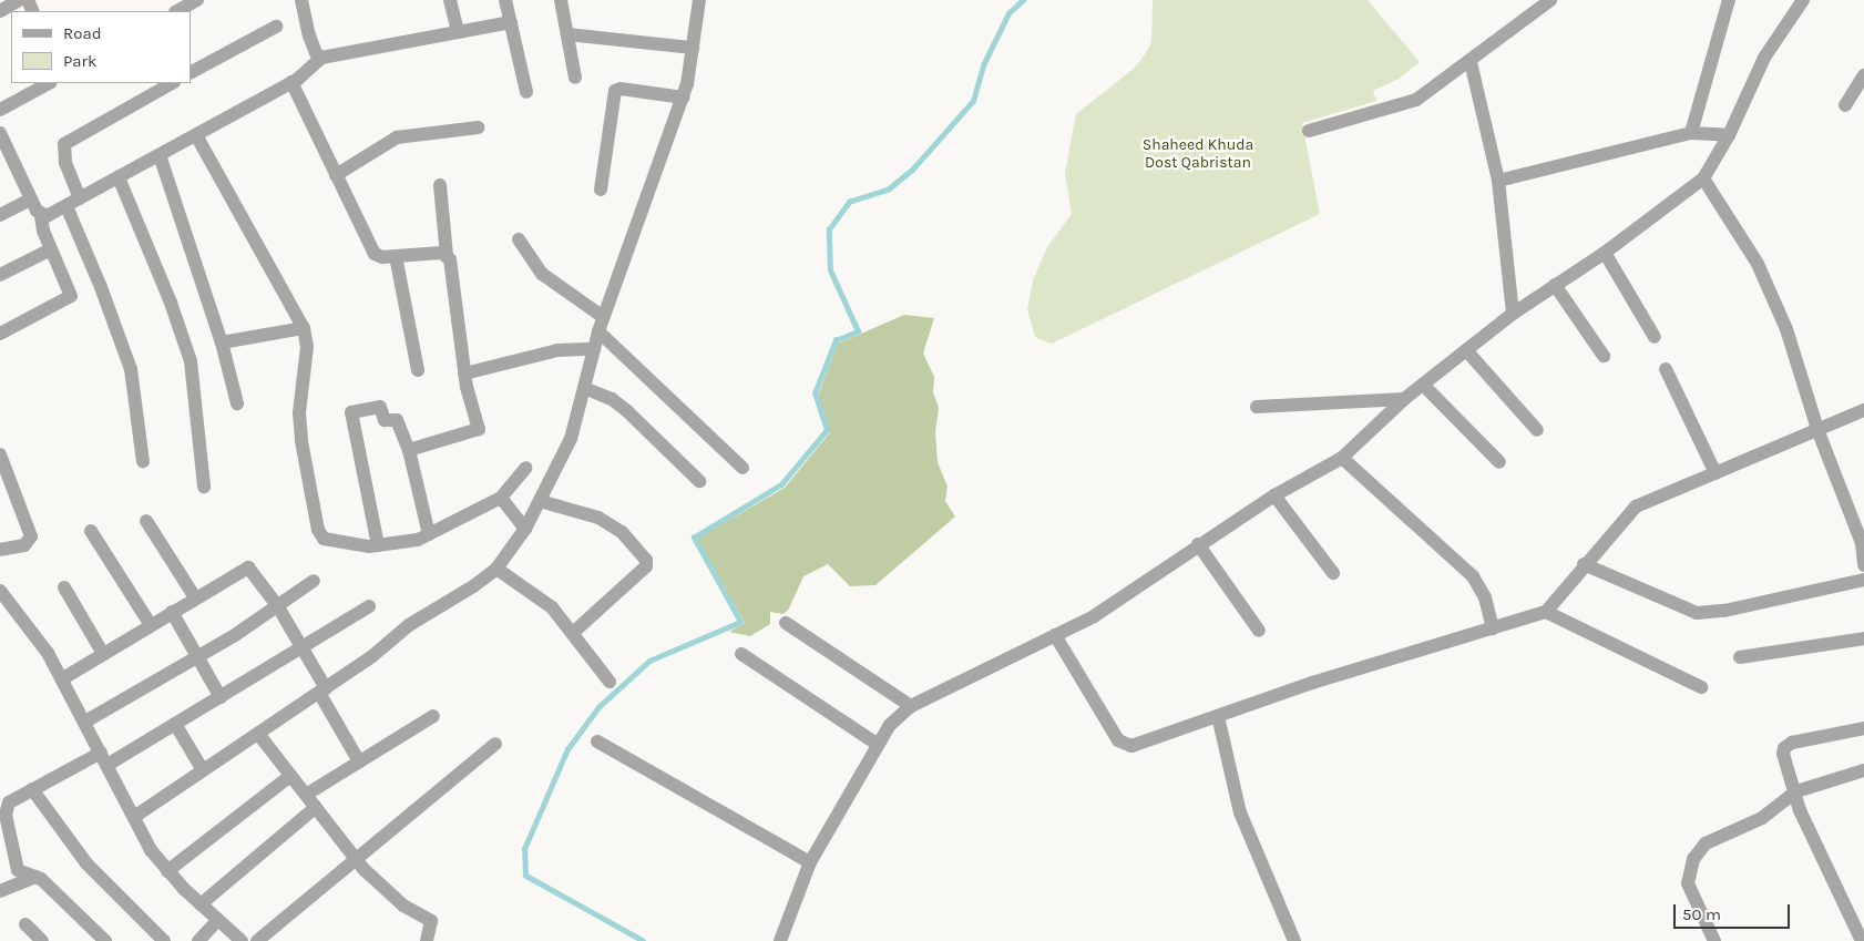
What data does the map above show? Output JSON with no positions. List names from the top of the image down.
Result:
{
  "parks": ["Shaheed Khuda Dost Qabristan"],
  "legend": ["Road", "Park"],
  "scale_bar": "50 m"
}
